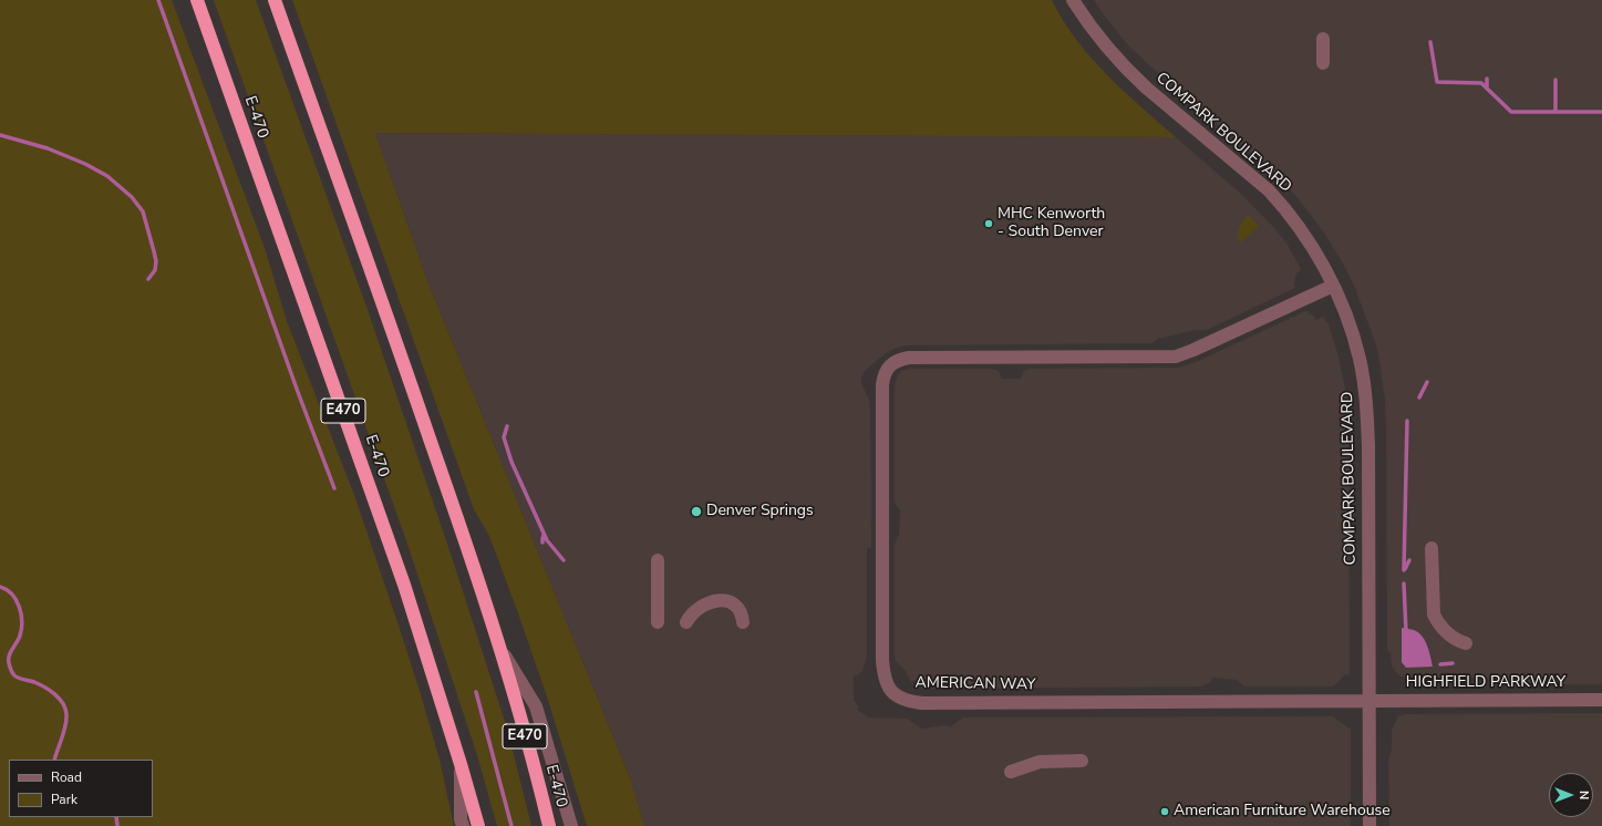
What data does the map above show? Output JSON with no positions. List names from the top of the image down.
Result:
{
  "streets": {
    "highway": ["E-470", "E470"],
    "street": ["COMPARK BOULEVARD", "HIGHFIELD PARKWAY", "AMERICAN WAY"]
  },
  "crossings": [
    ["COMPARK BOULEVARD", "HIGHFIELD PARKWAY"],
    ["COMPARK BOULEVARD", "AMERICAN WAY"],
    ["HIGHFIELD PARKWAY", "AMERICAN WAY"]
  ],
  "places": ["MHC Kenworth - South Denver", "Denver Springs", "American Furniture Warehouse"],
  "legend": ["Road", "Park"],
  "north": "right"
}
